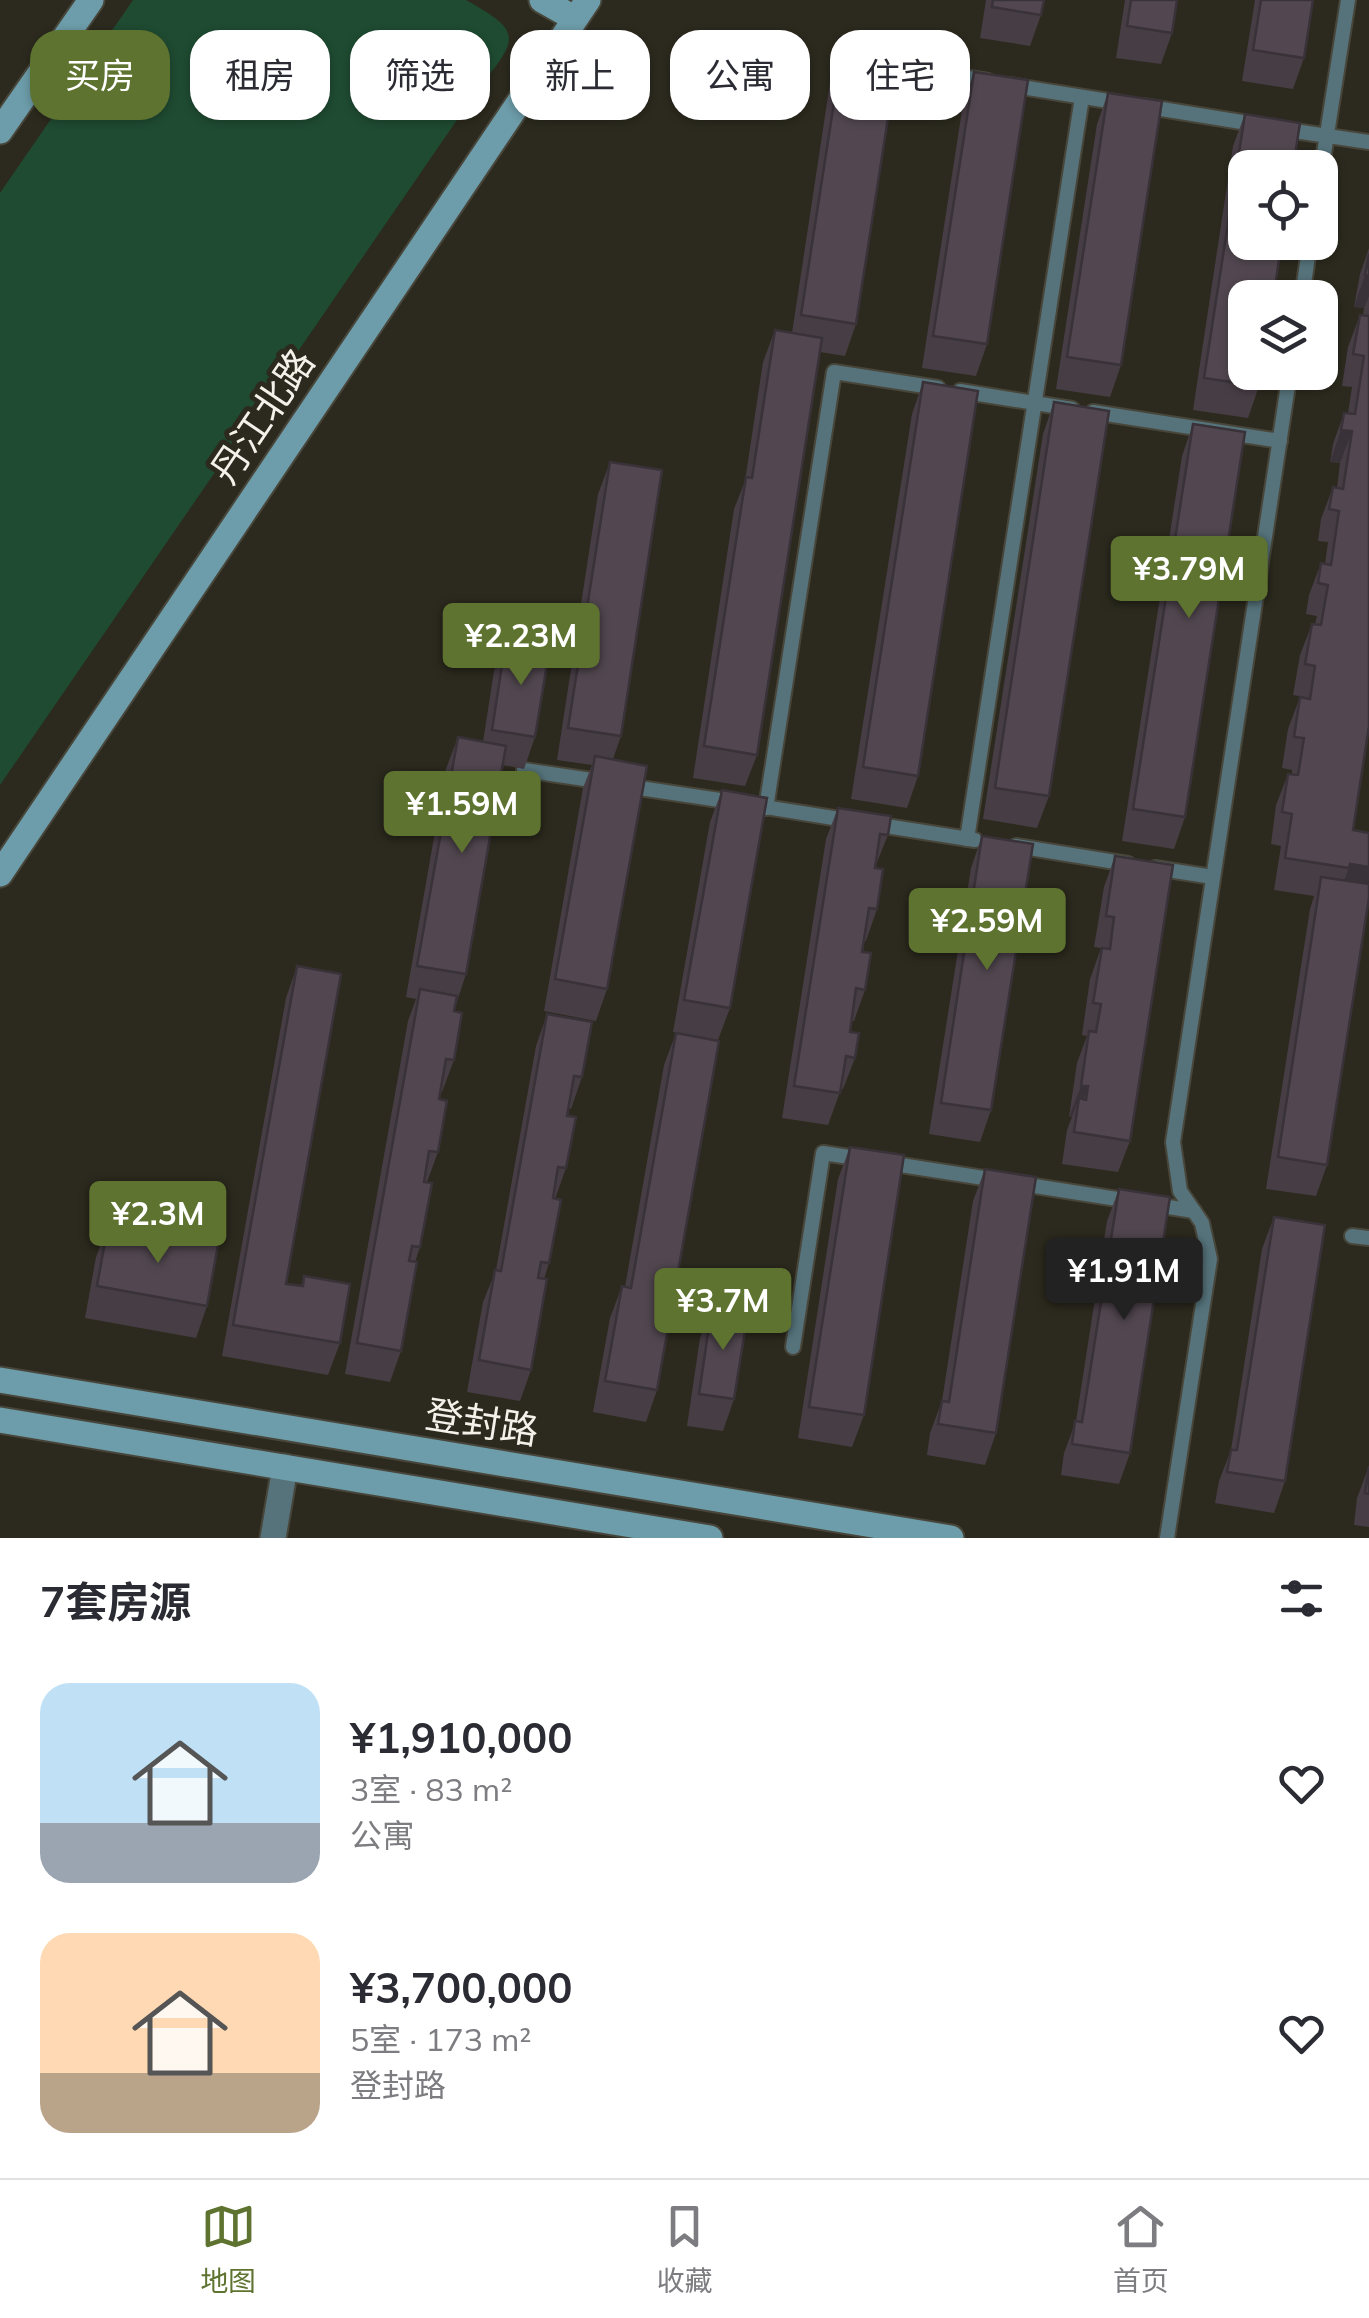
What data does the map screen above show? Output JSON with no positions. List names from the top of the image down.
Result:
{
  "streets": {
    "main road": ["丹江北路", "登封路"]
  },
  "page": {
    "chip": [
      "买房",
      "租房",
      "筛选",
      "新上",
      "公寓",
      "住宅"
    ],
    "price": [
      "¥3.79M",
      "¥2.23M",
      "¥1.59M",
      "¥2.59M",
      "¥2.3M",
      "¥1.91M",
      "¥3.7M"
    ],
    "heading": "7套房源",
    "list": [
      {
        "name": "¥1,910,000",
        "note": "3室 · 83 m² · 公寓"
      },
      {
        "name": "¥3,700,000",
        "note": "5室 · 173 m² · 登封路"
      }
    ],
    "tabs": ["地图", "收藏", "首页"]
  }
}
